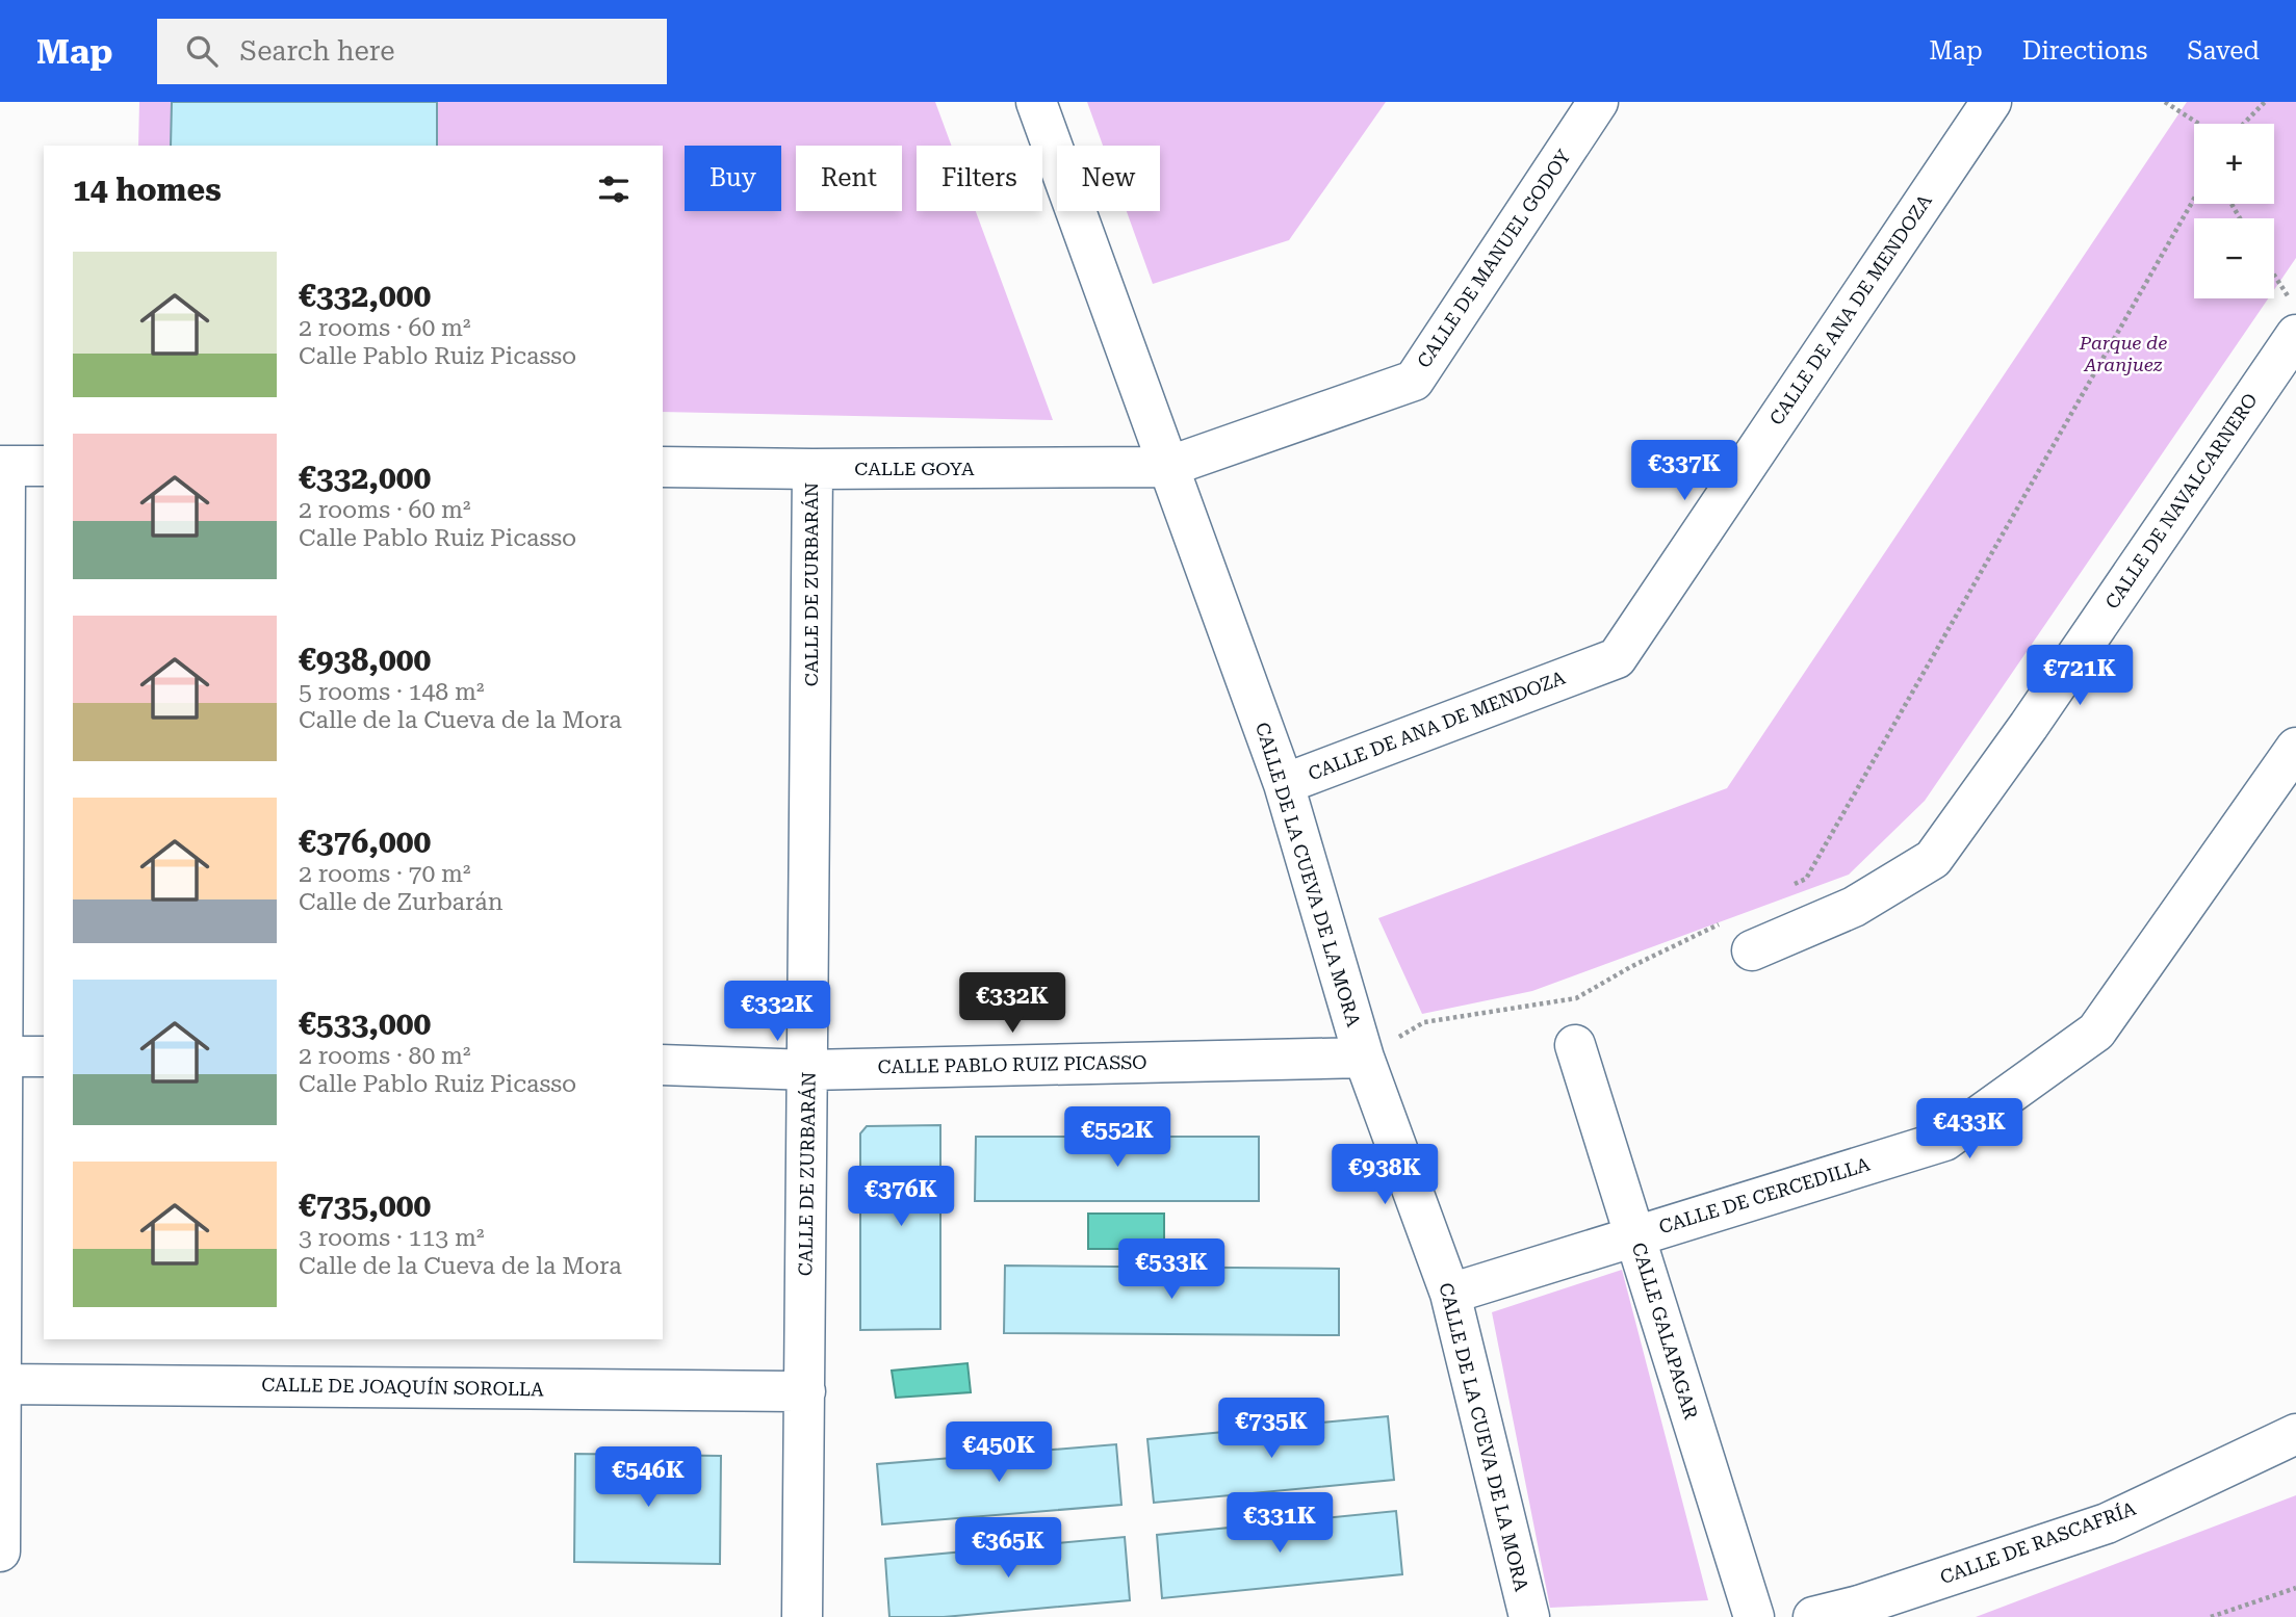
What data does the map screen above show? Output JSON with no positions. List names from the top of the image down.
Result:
{
  "streets": {
    "street": [
      "CALLE DE MANUEL GODOY",
      "CALLE DE ANA DE MENDOZA",
      "CALLE GOYA",
      "CALLE DE NAVALCARNERO",
      "CALLE DE ZURBARÁN",
      "CALLE DE LA CUEVA DE LA MORA",
      "CALLE PABLO RUIZ PICASSO",
      "CALLE DE CERCEDILLA",
      "CALLE GALAPAGAR",
      "CALLE DE JOAQUÍN SOROLLA",
      "CALLE DE RASCAFRÍA"
    ]
  },
  "crossings": [
    ["CALLE DE MANUEL GODOY", "CALLE GOYA"],
    ["CALLE DE MANUEL GODOY", "CALLE DE LA CUEVA DE LA MORA"],
    ["CALLE DE ANA DE MENDOZA", "CALLE DE LA CUEVA DE LA MORA"],
    ["CALLE GOYA", "CALLE DE ZURBARÁN"],
    ["CALLE GOYA", "CALLE DE LA CUEVA DE LA MORA"],
    ["CALLE DE ZURBARÁN", "CALLE PABLO RUIZ PICASSO"],
    ["CALLE DE ZURBARÁN", "CALLE DE JOAQUÍN SOROLLA"],
    ["CALLE DE LA CUEVA DE LA MORA", "CALLE PABLO RUIZ PICASSO"],
    ["CALLE DE LA CUEVA DE LA MORA", "CALLE DE CERCEDILLA"],
    ["CALLE DE CERCEDILLA", "CALLE GALAPAGAR"]
  ],
  "parks": ["Parque de Aranjuez"],
  "page": {
    "header": "Map",
    "search": "Search here",
    "nav": ["Map", "Directions", "Saved"],
    "map_buttons": ["+", "−"],
    "chip": [
      "Buy",
      "Rent",
      "Filters",
      "New"
    ],
    "heading": "14 homes",
    "list": [
      {
        "name": "€332,000",
        "note": "2 rooms · 60 m² · Calle Pablo Ruiz Picasso"
      },
      {
        "name": "€332,000",
        "note": "2 rooms · 60 m² · Calle Pablo Ruiz Picasso"
      },
      {
        "name": "€938,000",
        "note": "5 rooms · 148 m² · Calle de la Cueva de la Mora"
      },
      {
        "name": "€376,000",
        "note": "2 rooms · 70 m² · Calle de Zurbarán"
      },
      {
        "name": "€533,000",
        "note": "2 rooms · 80 m² · Calle Pablo Ruiz Picasso"
      },
      {
        "name": "€735,000",
        "note": "3 rooms · 113 m² · Calle de la Cueva de la Mora"
      }
    ],
    "price": [
      "€337K",
      "€721K",
      "€332K",
      "€332K",
      "€433K",
      "€552K",
      "€938K",
      "€376K",
      "€533K",
      "€735K",
      "€450K",
      "€546K",
      "€331K",
      "€365K"
    ]
  }
}
